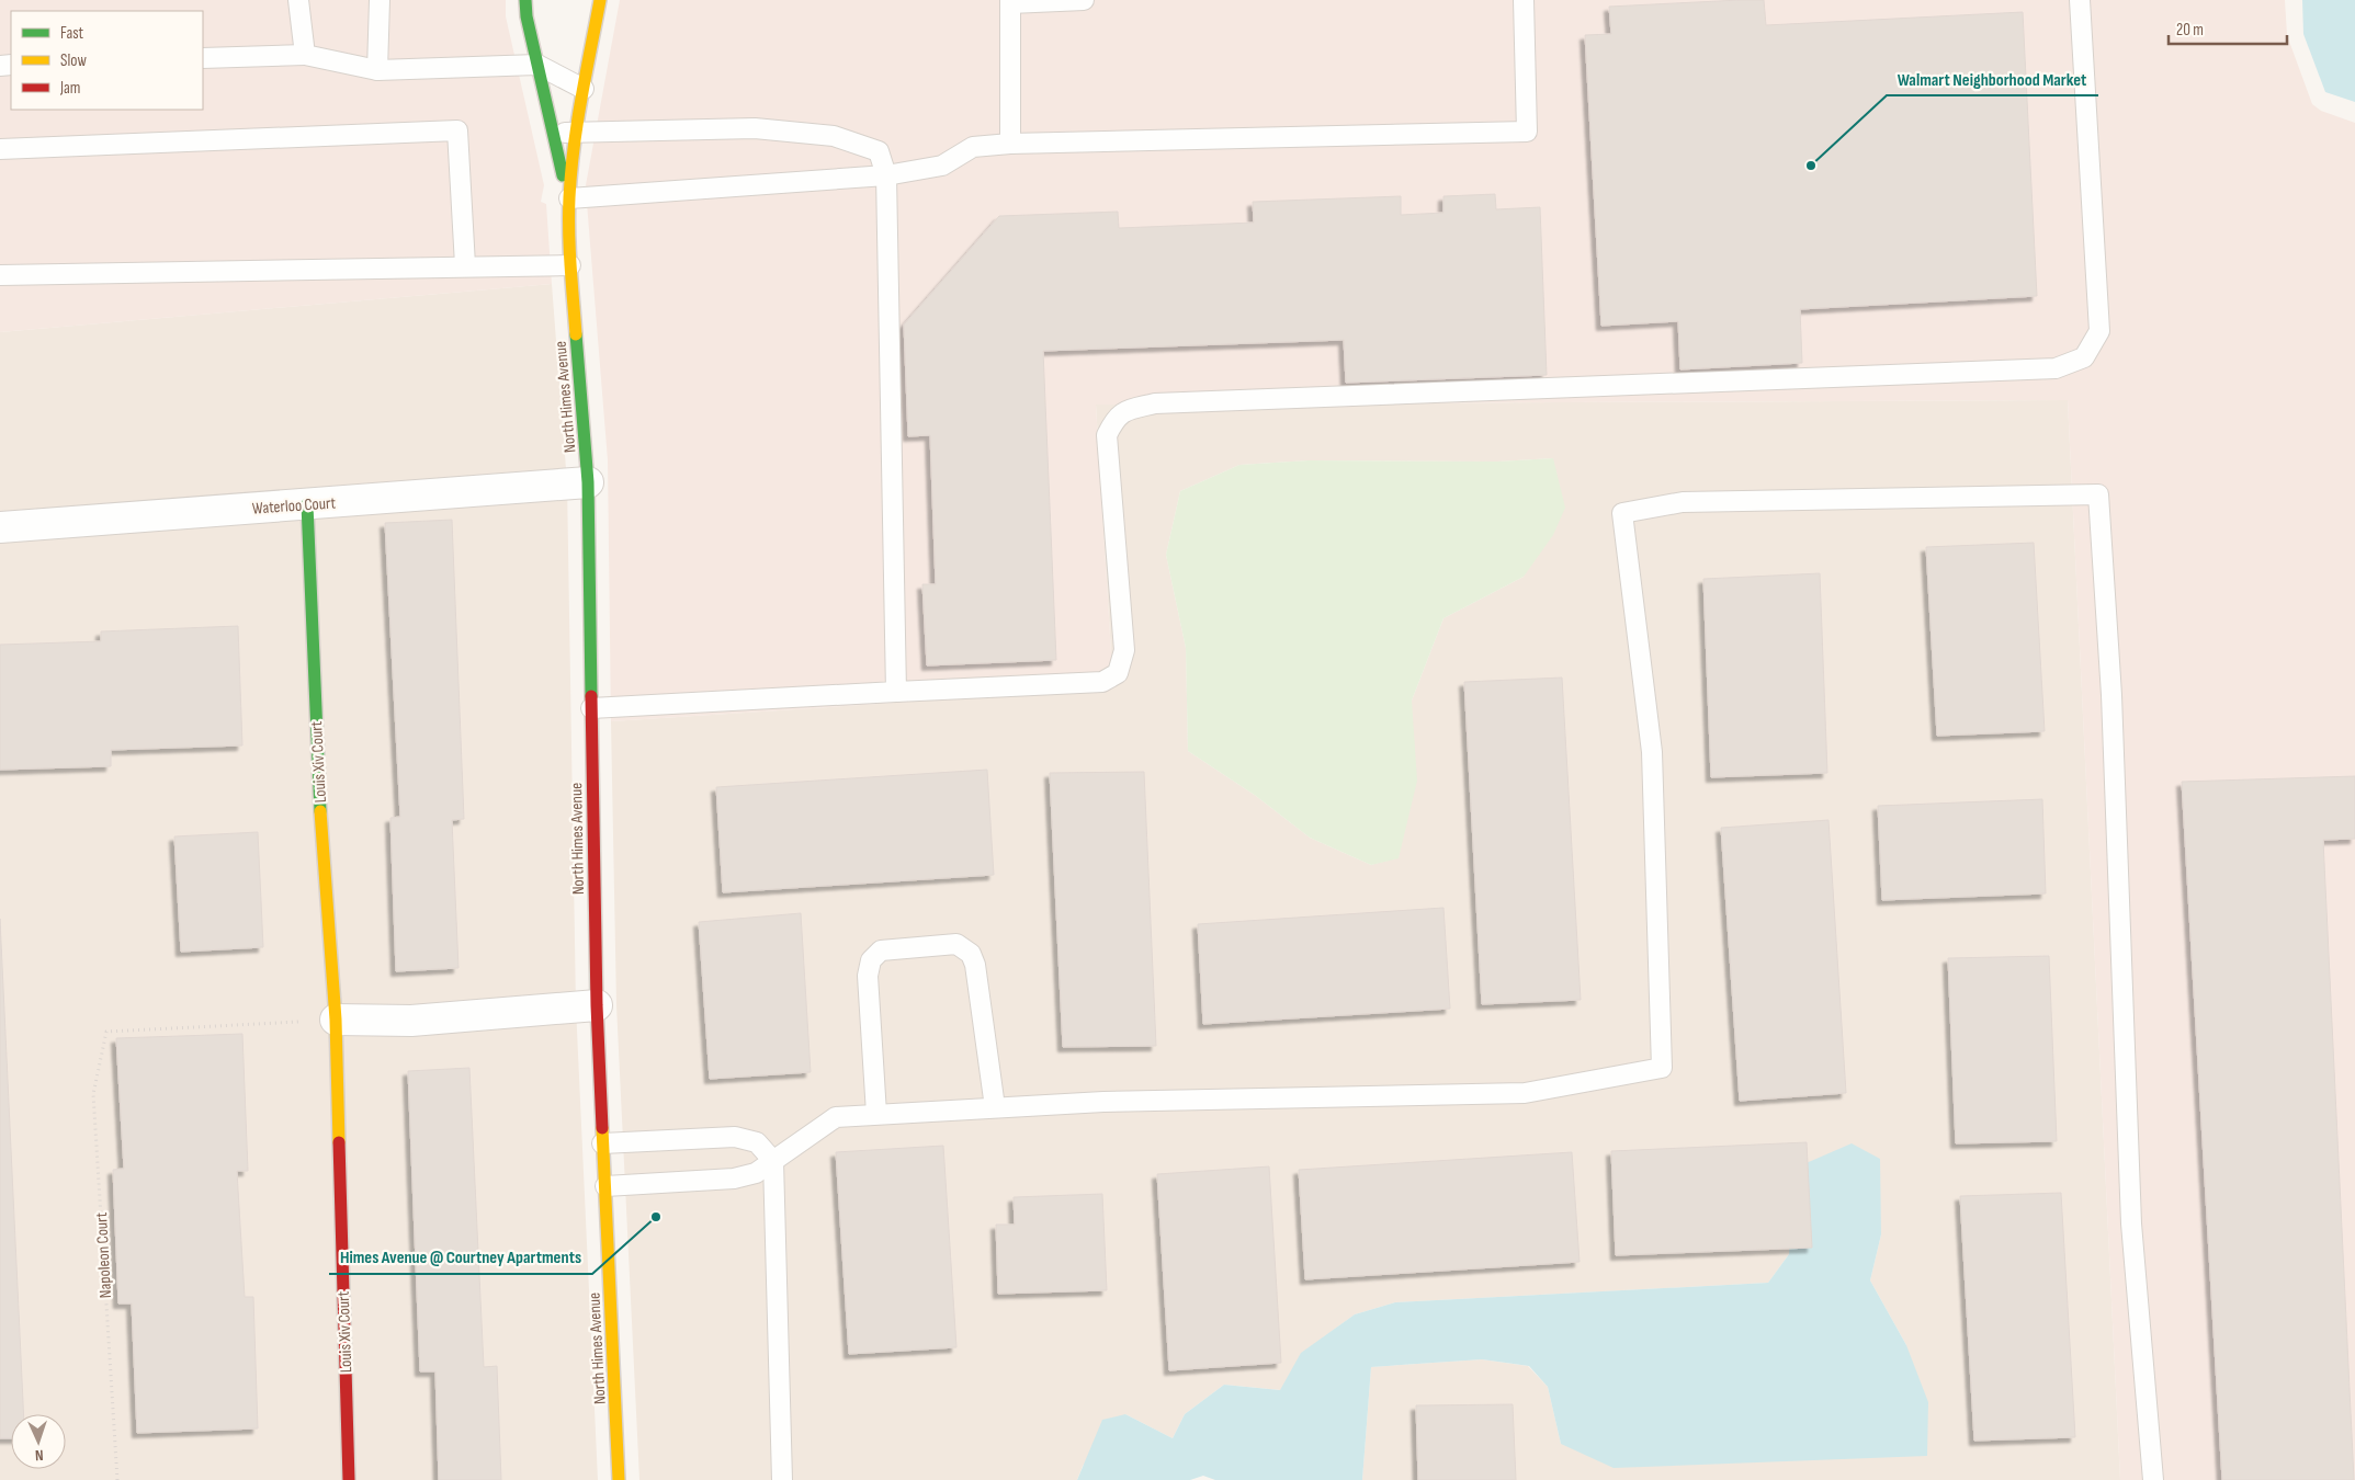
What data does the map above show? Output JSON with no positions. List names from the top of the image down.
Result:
{
  "streets": {
    "street": ["North Himes Avenue", "Waterloo Court", "Louis Xiv Court"],
    "path": ["Napoleon Court"]
  },
  "crossings": [
    ["North Himes Avenue", "Waterloo Court"],
    ["Waterloo Court", "Louis Xiv Court"],
    ["Louis Xiv Court", "Napoleon Court"]
  ],
  "places": ["Walmart Neighborhood Market", "Himes Avenue @ Courtney Apartments"],
  "legend": ["Fast", "Slow", "Jam"],
  "scale_bar": "20 m",
  "north": "bottom"
}
